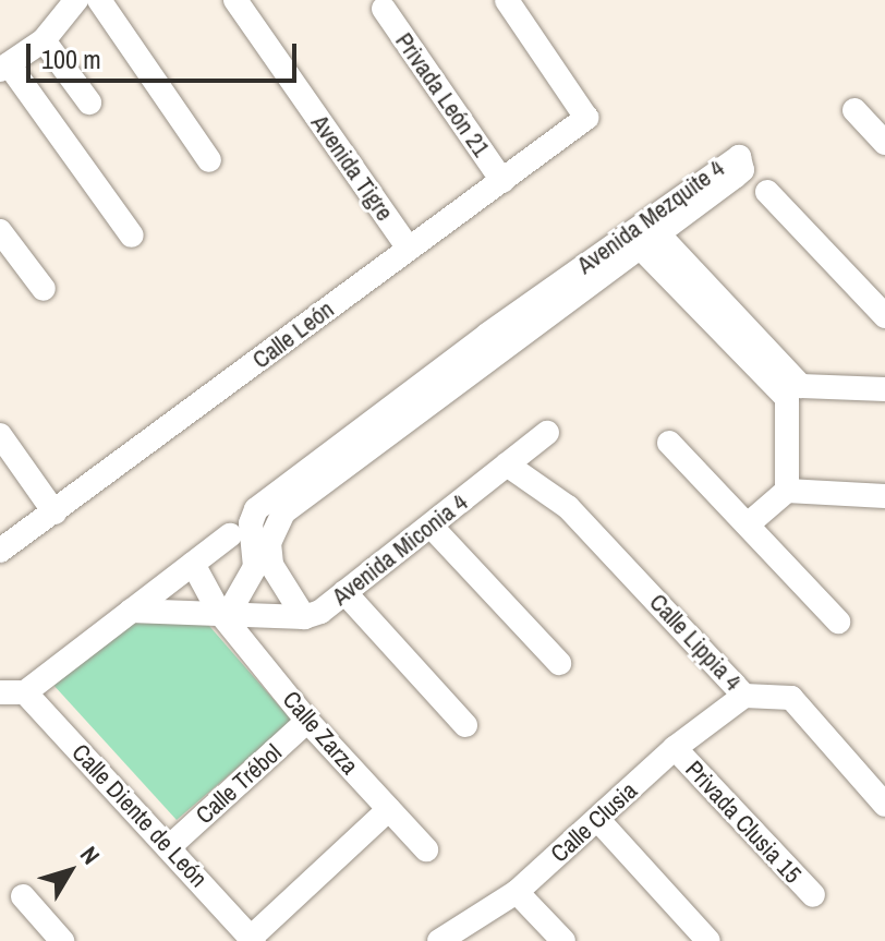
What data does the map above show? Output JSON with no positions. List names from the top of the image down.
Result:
{
  "streets": {
    "street": [
      "Privada León 21",
      "Avenida Tigre",
      "Avenida Mezquite 4",
      "Calle León",
      "Avenida Miconia 4",
      "Calle Lippia 4",
      "Calle Zarza",
      "Calle Trébol",
      "Calle Diente de León",
      "Calle Clusia",
      "Privada Clusia 15"
    ]
  },
  "crossings": [
    ["Privada León 21", "Calle León"],
    ["Avenida Tigre", "Calle León"],
    ["Avenida Mezquite 4", "Avenida Miconia 4"],
    ["Avenida Mezquite 4", "Calle Zarza"],
    ["Avenida Miconia 4", "Calle Lippia 4"],
    ["Avenida Miconia 4", "Calle Zarza"],
    ["Calle Lippia 4", "Calle Clusia"],
    ["Calle Zarza", "Calle Trébol"],
    ["Calle Trébol", "Calle Diente de León"],
    ["Calle Clusia", "Privada Clusia 15"]
  ],
  "scale_bar": "100 m",
  "north": "top right"
}
